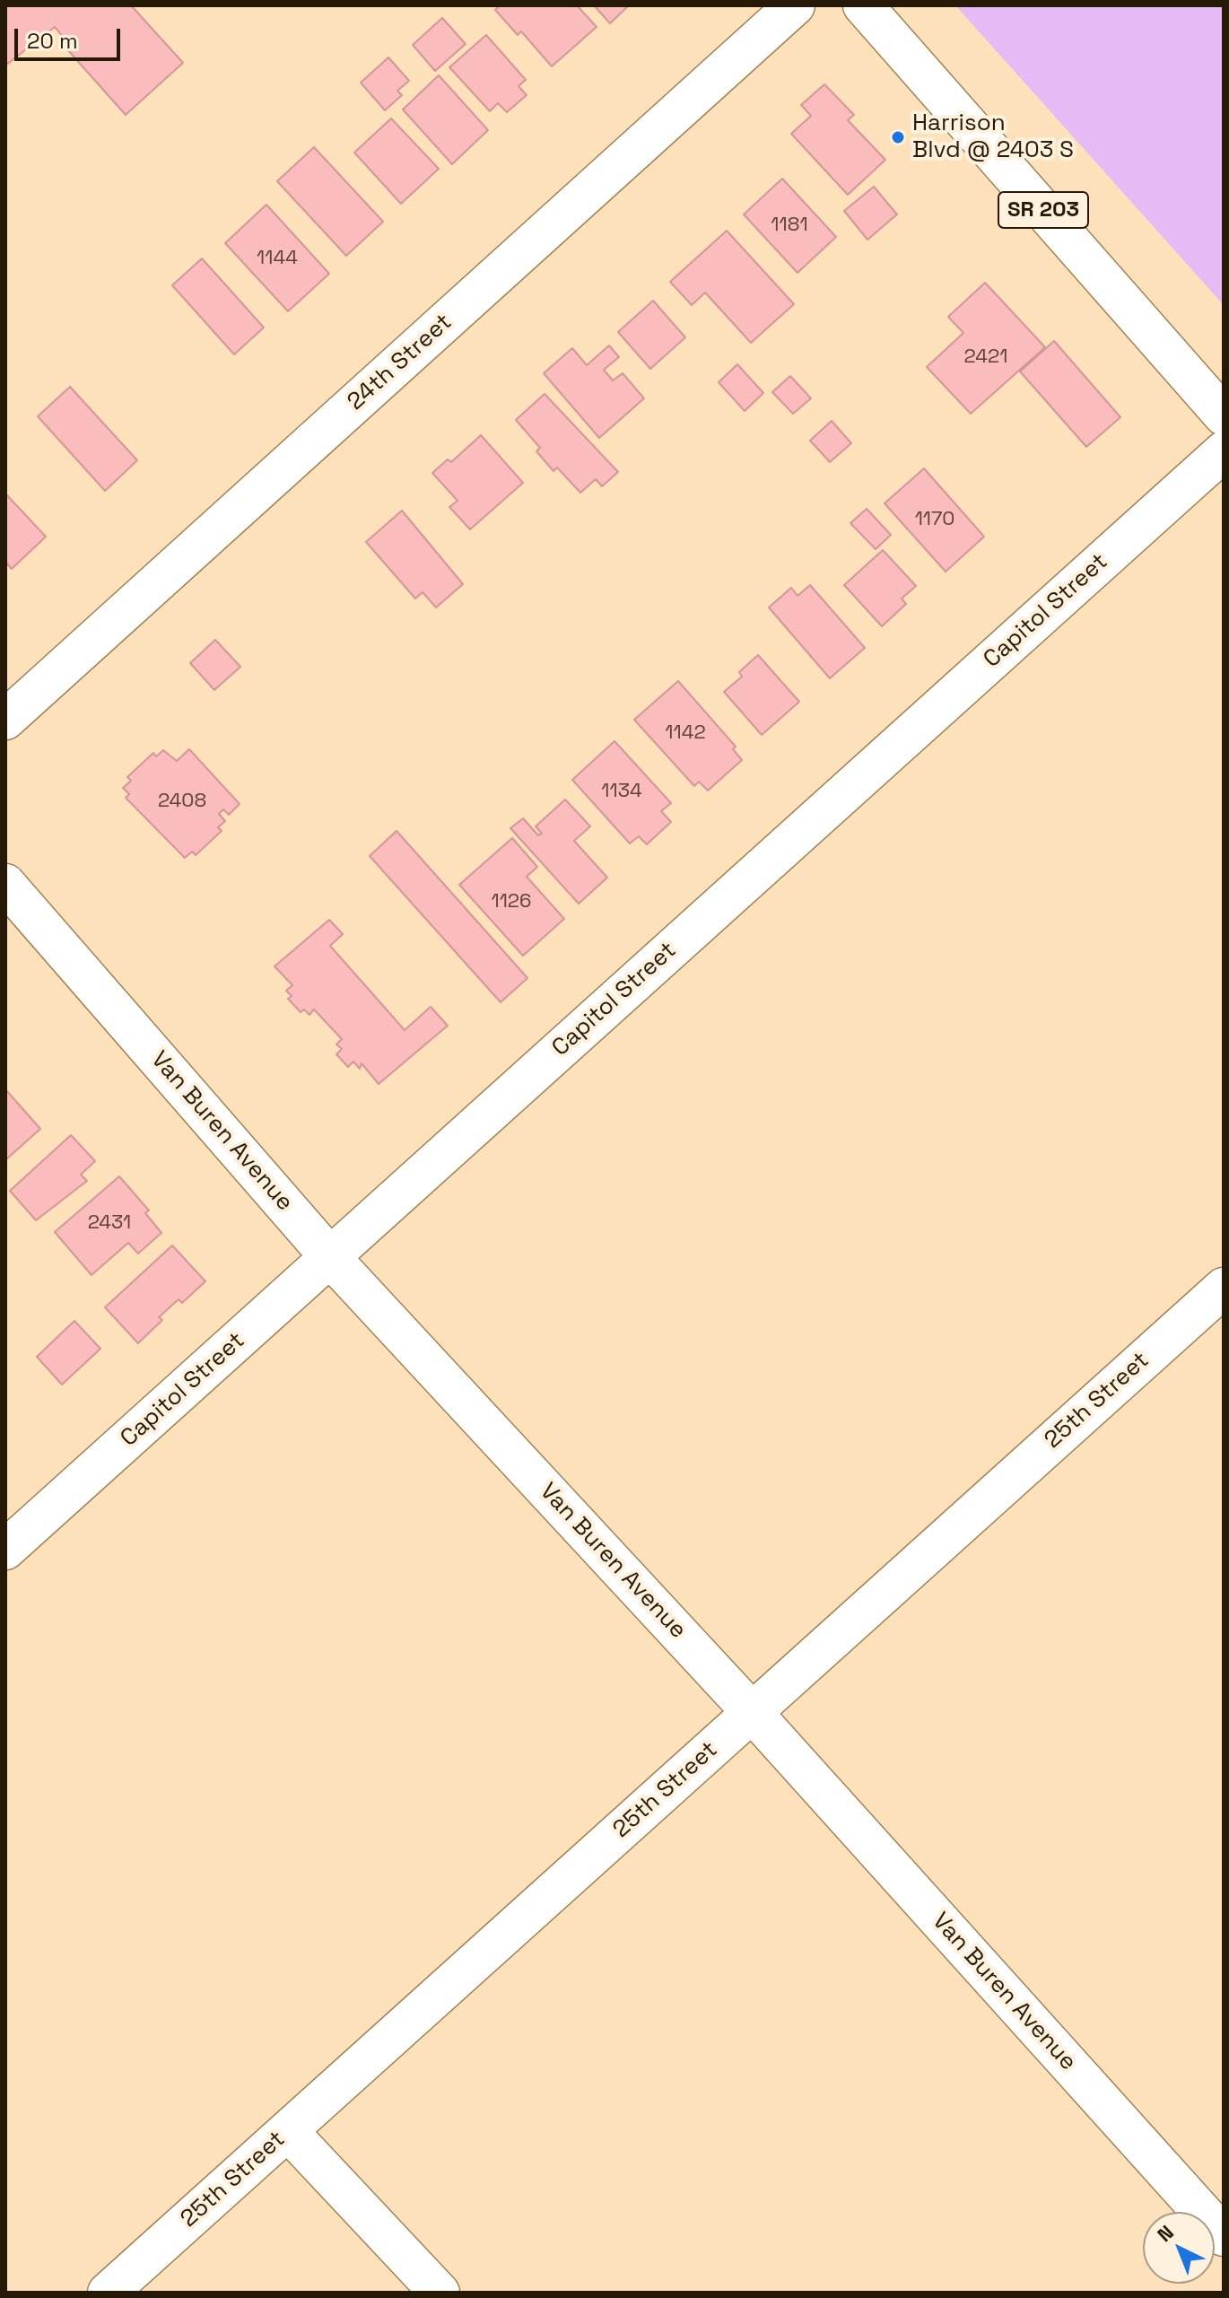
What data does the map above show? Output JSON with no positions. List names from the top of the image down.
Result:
{
  "streets": {
    "street": [
      "SR 203",
      "24th Street",
      "Capitol Street",
      "Van Buren Avenue",
      "25th Street"
    ]
  },
  "crossings": [
    ["Capitol Street", "Van Buren Avenue"],
    ["Van Buren Avenue", "25th Street"]
  ],
  "places": ["Harrison Blvd @ 2403 S"],
  "house_numbers": [
    "1181",
    "1144",
    "2421",
    "1170",
    "1142",
    "1134",
    "2408",
    "1126",
    "2431"
  ],
  "scale_bar": "20 m",
  "north": "top left"
}
